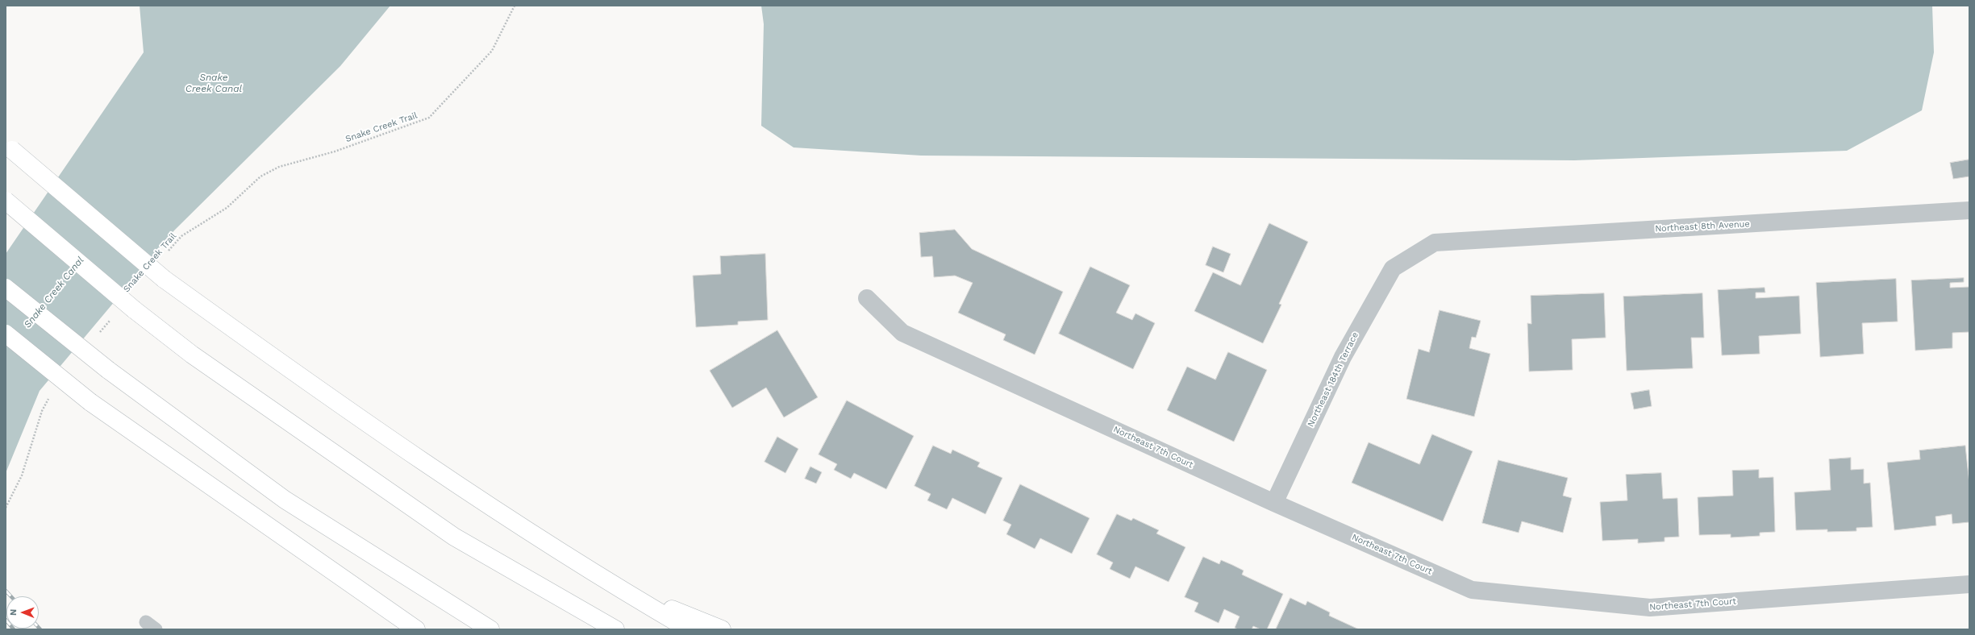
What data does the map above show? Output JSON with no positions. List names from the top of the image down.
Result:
{
  "streets": {
    "street": ["Northeast 8th Avenue", "Northeast 184th Terrace", "Northeast 7th Court"],
    "path": ["Snake Creek Trail"]
  },
  "crossings": [
    ["Northeast 8th Avenue", "Northeast 184th Terrace"],
    ["Northeast 184th Terrace", "Northeast 7th Court"]
  ],
  "water": ["Snake Creek Canal"],
  "north": "left"
}
